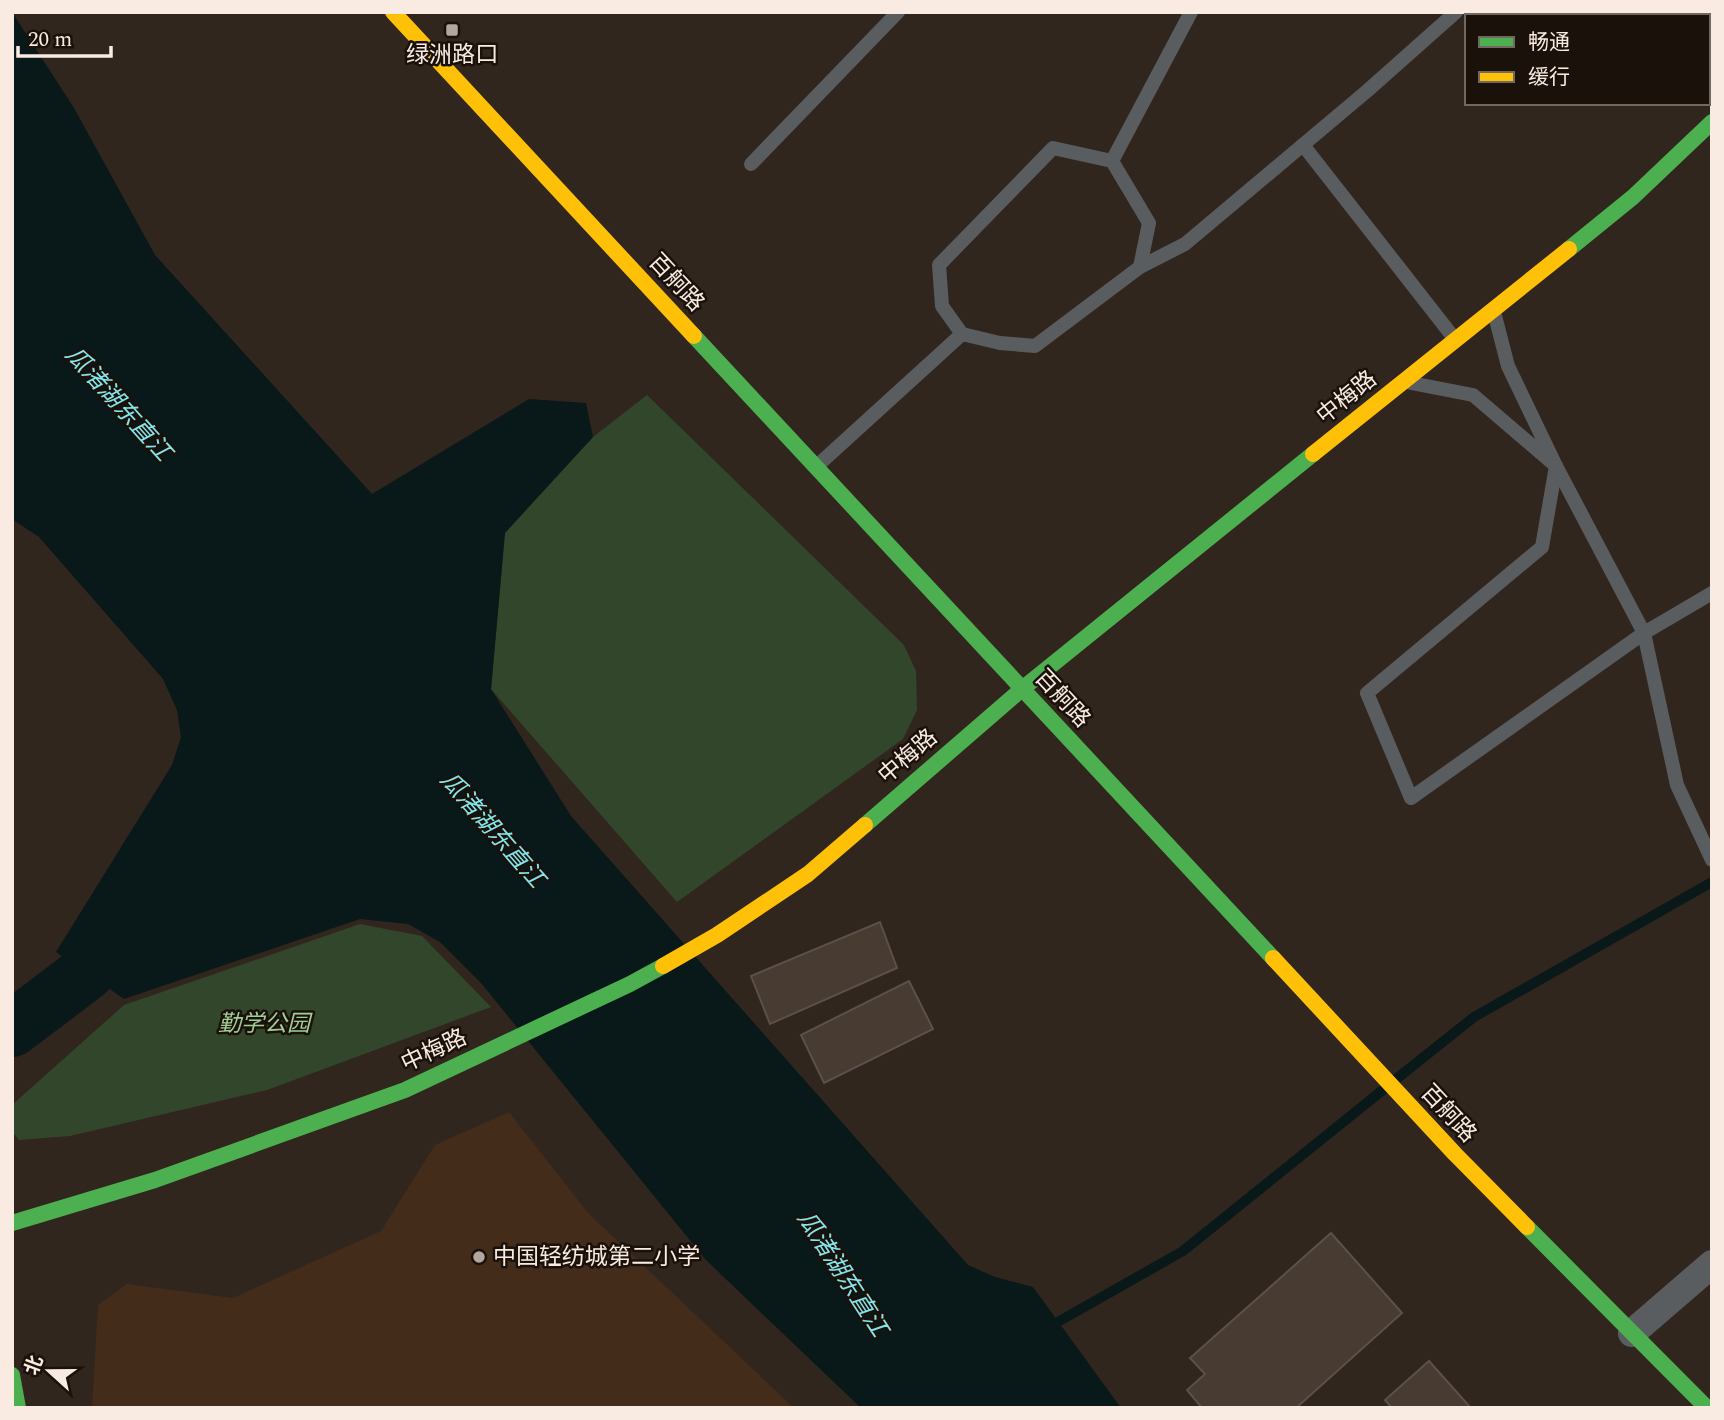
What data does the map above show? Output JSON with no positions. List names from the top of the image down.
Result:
{
  "streets": {
    "street": ["百舸路", "中梅路"]
  },
  "crossings": [
    ["百舸路", "中梅路"]
  ],
  "water": ["瓜渚湖东直江"],
  "parks": ["勤学公园"],
  "places": {
    "transit": ["绿洲路口"],
    "other": ["中国轻纺城第二小学"]
  },
  "legend": ["畅通", "缓行"],
  "scale_bar": "20 m",
  "north": "left"
}
